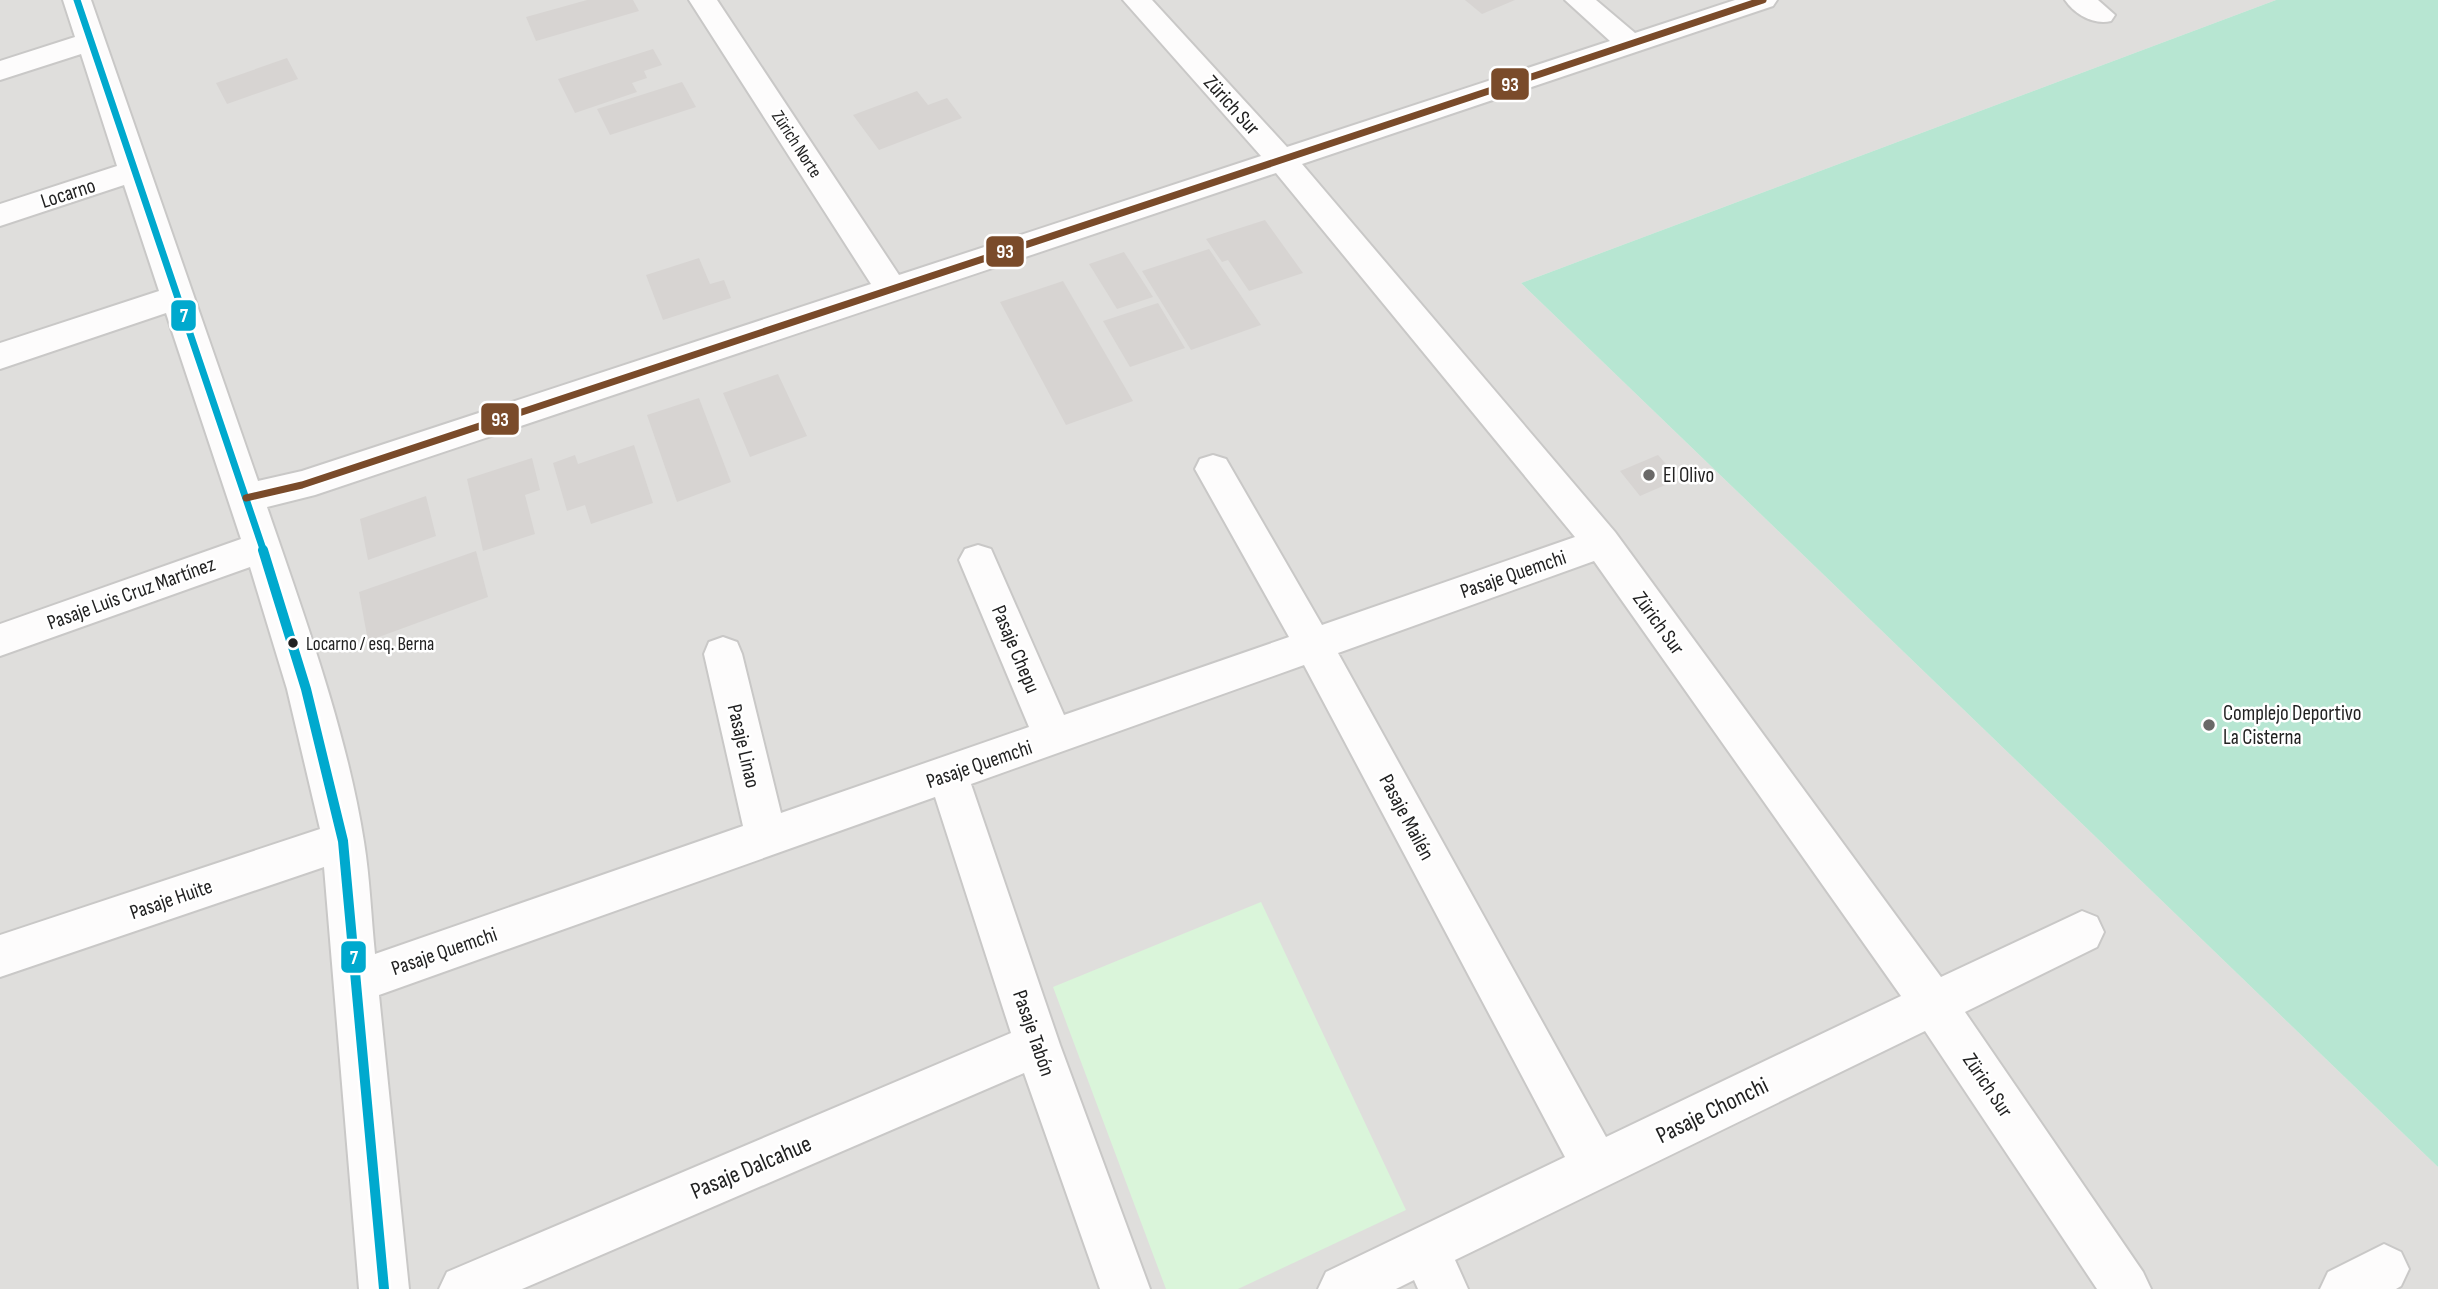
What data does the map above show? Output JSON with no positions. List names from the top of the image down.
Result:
{
  "streets": {
    "street": [
      "Zürich Sur",
      "Zürich Norte",
      "Locarno",
      "Pasaje Quemchi",
      "Pasaje Luis Cruz Martínez",
      "Pasaje Chepu",
      "Pasaje Linao",
      "Pasaje Mailén",
      "Pasaje Huite",
      "Pasaje Tabón",
      "Pasaje Chonchi",
      "Pasaje Dalcahue"
    ]
  },
  "crossings": [
    ["Zürich Sur", "Pasaje Quemchi"],
    ["Zürich Sur", "Pasaje Chonchi"],
    ["Pasaje Quemchi", "Pasaje Chepu"],
    ["Pasaje Quemchi", "Pasaje Linao"],
    ["Pasaje Quemchi", "Pasaje Mailén"],
    ["Pasaje Quemchi", "Pasaje Tabón"],
    ["Pasaje Mailén", "Pasaje Chonchi"],
    ["Pasaje Tabón", "Pasaje Dalcahue"]
  ],
  "places": ["El Olivo", "Locarno / esq. Berna", "Complejo Deportivo La Cisterna"],
  "lines": ["transit line 7", "transit line 93"]
}
